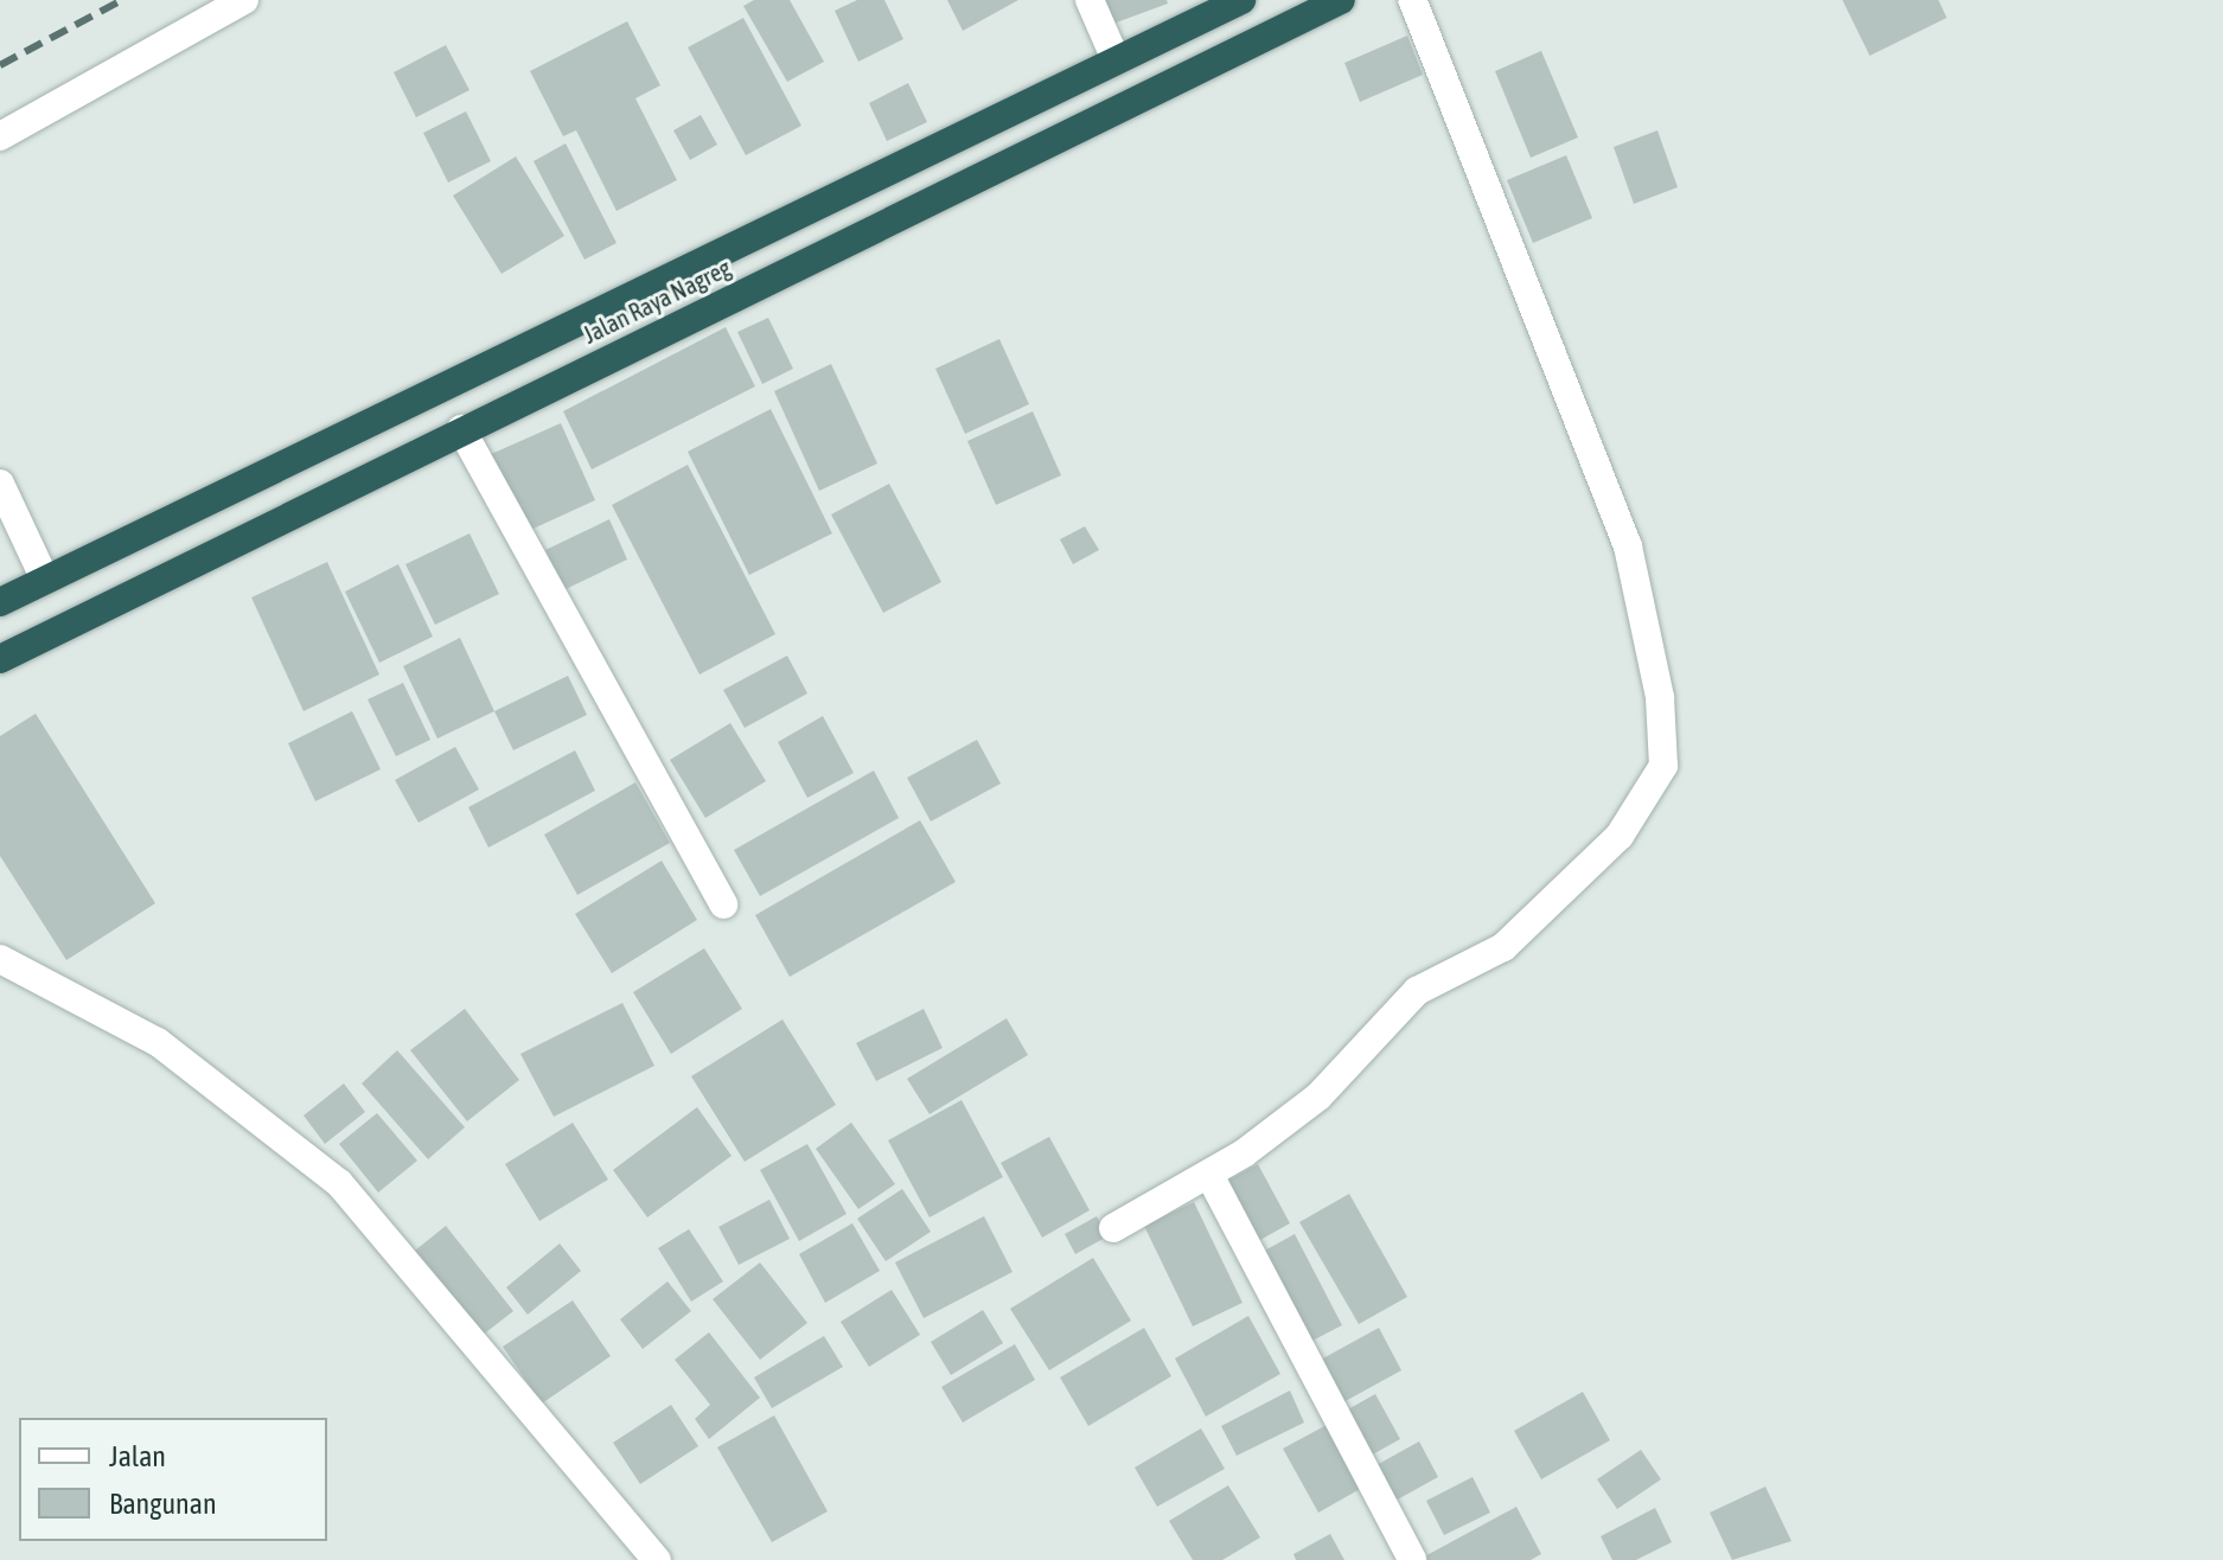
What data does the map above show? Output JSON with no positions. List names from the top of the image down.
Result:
{
  "streets": {
    "highway": ["Jalan Raya Nagreg"]
  },
  "legend": ["Jalan", "Bangunan"]
}
